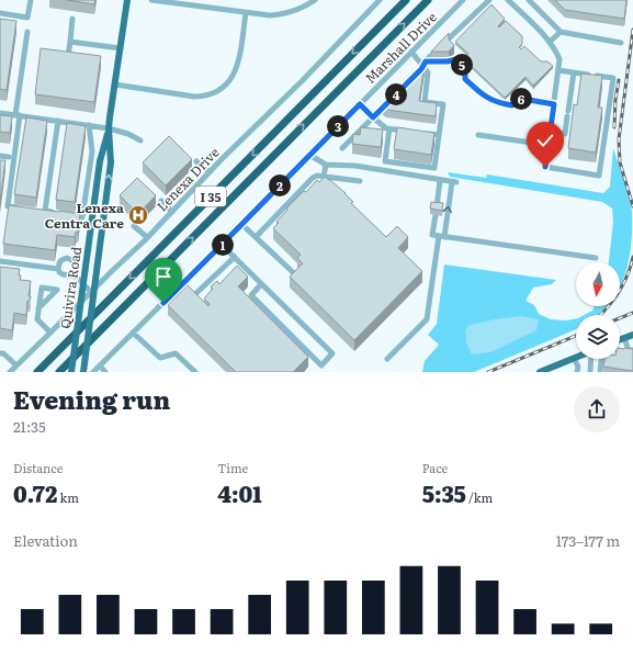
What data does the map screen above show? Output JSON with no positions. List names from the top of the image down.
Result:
{
  "streets": {
    "highway": ["I 35"],
    "main road": ["Quivira Road"],
    "street": ["Marshall Drive", "Lenexa Drive"]
  },
  "places": {
    "hospital": ["Lenexa Centra Care"]
  },
  "north": "bottom",
  "page": {
    "pins": [
      "5",
      "4",
      "6",
      "3",
      "2",
      "1"
    ],
    "heading": ["Evening run", "21:35"],
    "stats": [
      ["Distance", "0.72 km"],
      ["Time", "4:01"],
      ["Pace", "5:35 /km"]
    ],
    "chart": ["Elevation", "173–177 m"]
  }
}
